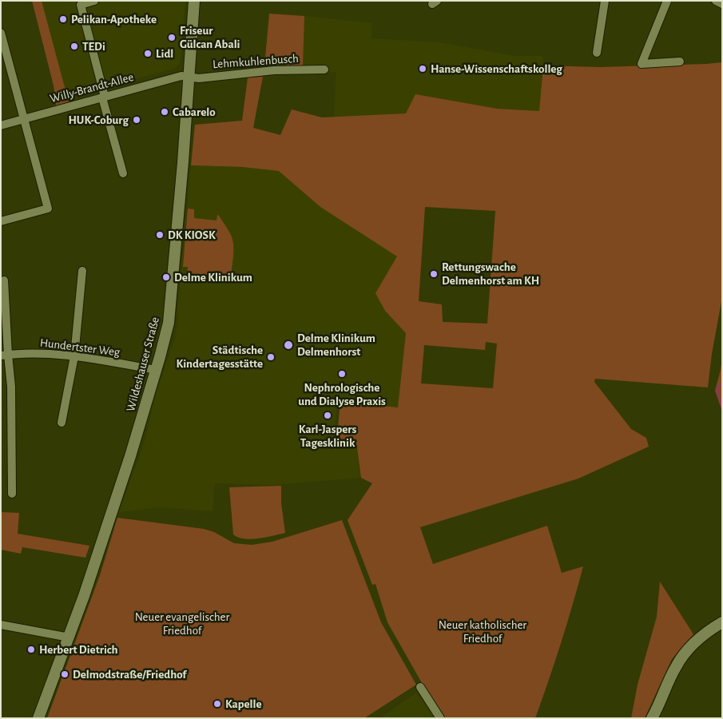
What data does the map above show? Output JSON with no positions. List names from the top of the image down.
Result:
{
  "streets": {
    "main road": ["Wildeshauser Straße"],
    "street": ["Lehmkuhlenbusch", "Willy-Brandt-Allee", "Hundertster Weg"]
  },
  "crossings": [
    ["Lehmkuhlenbusch", "Willy-Brandt-Allee"],
    ["Lehmkuhlenbusch", "Wildeshauser Straße"],
    ["Willy-Brandt-Allee", "Wildeshauser Straße"],
    ["Hundertster Weg", "Wildeshauser Straße"]
  ],
  "parks": ["Neuer evangelischer Friedhof", "Neuer katholischer Friedhof"],
  "places": [
    "Pelikan-Apotheke",
    "Friseur Gülcan Abali",
    "TEDi",
    "Lidl",
    "Hanse-Wissenschaftskolleg",
    "Cabarelo",
    "HUK-Coburg",
    "DK KIOSK",
    "Rettungswache Delmenhorst am KH",
    "Delme Klinikum",
    "Delme Klinikum Delmenhorst",
    "Städtische Kindertagesstätte",
    "Nephrologische und Dialyse Praxis",
    "Karl-Jaspers Tagesklinik",
    "Herbert Dietrich",
    "Delmodstraße/Friedhof",
    "Kapelle"
  ]
}
